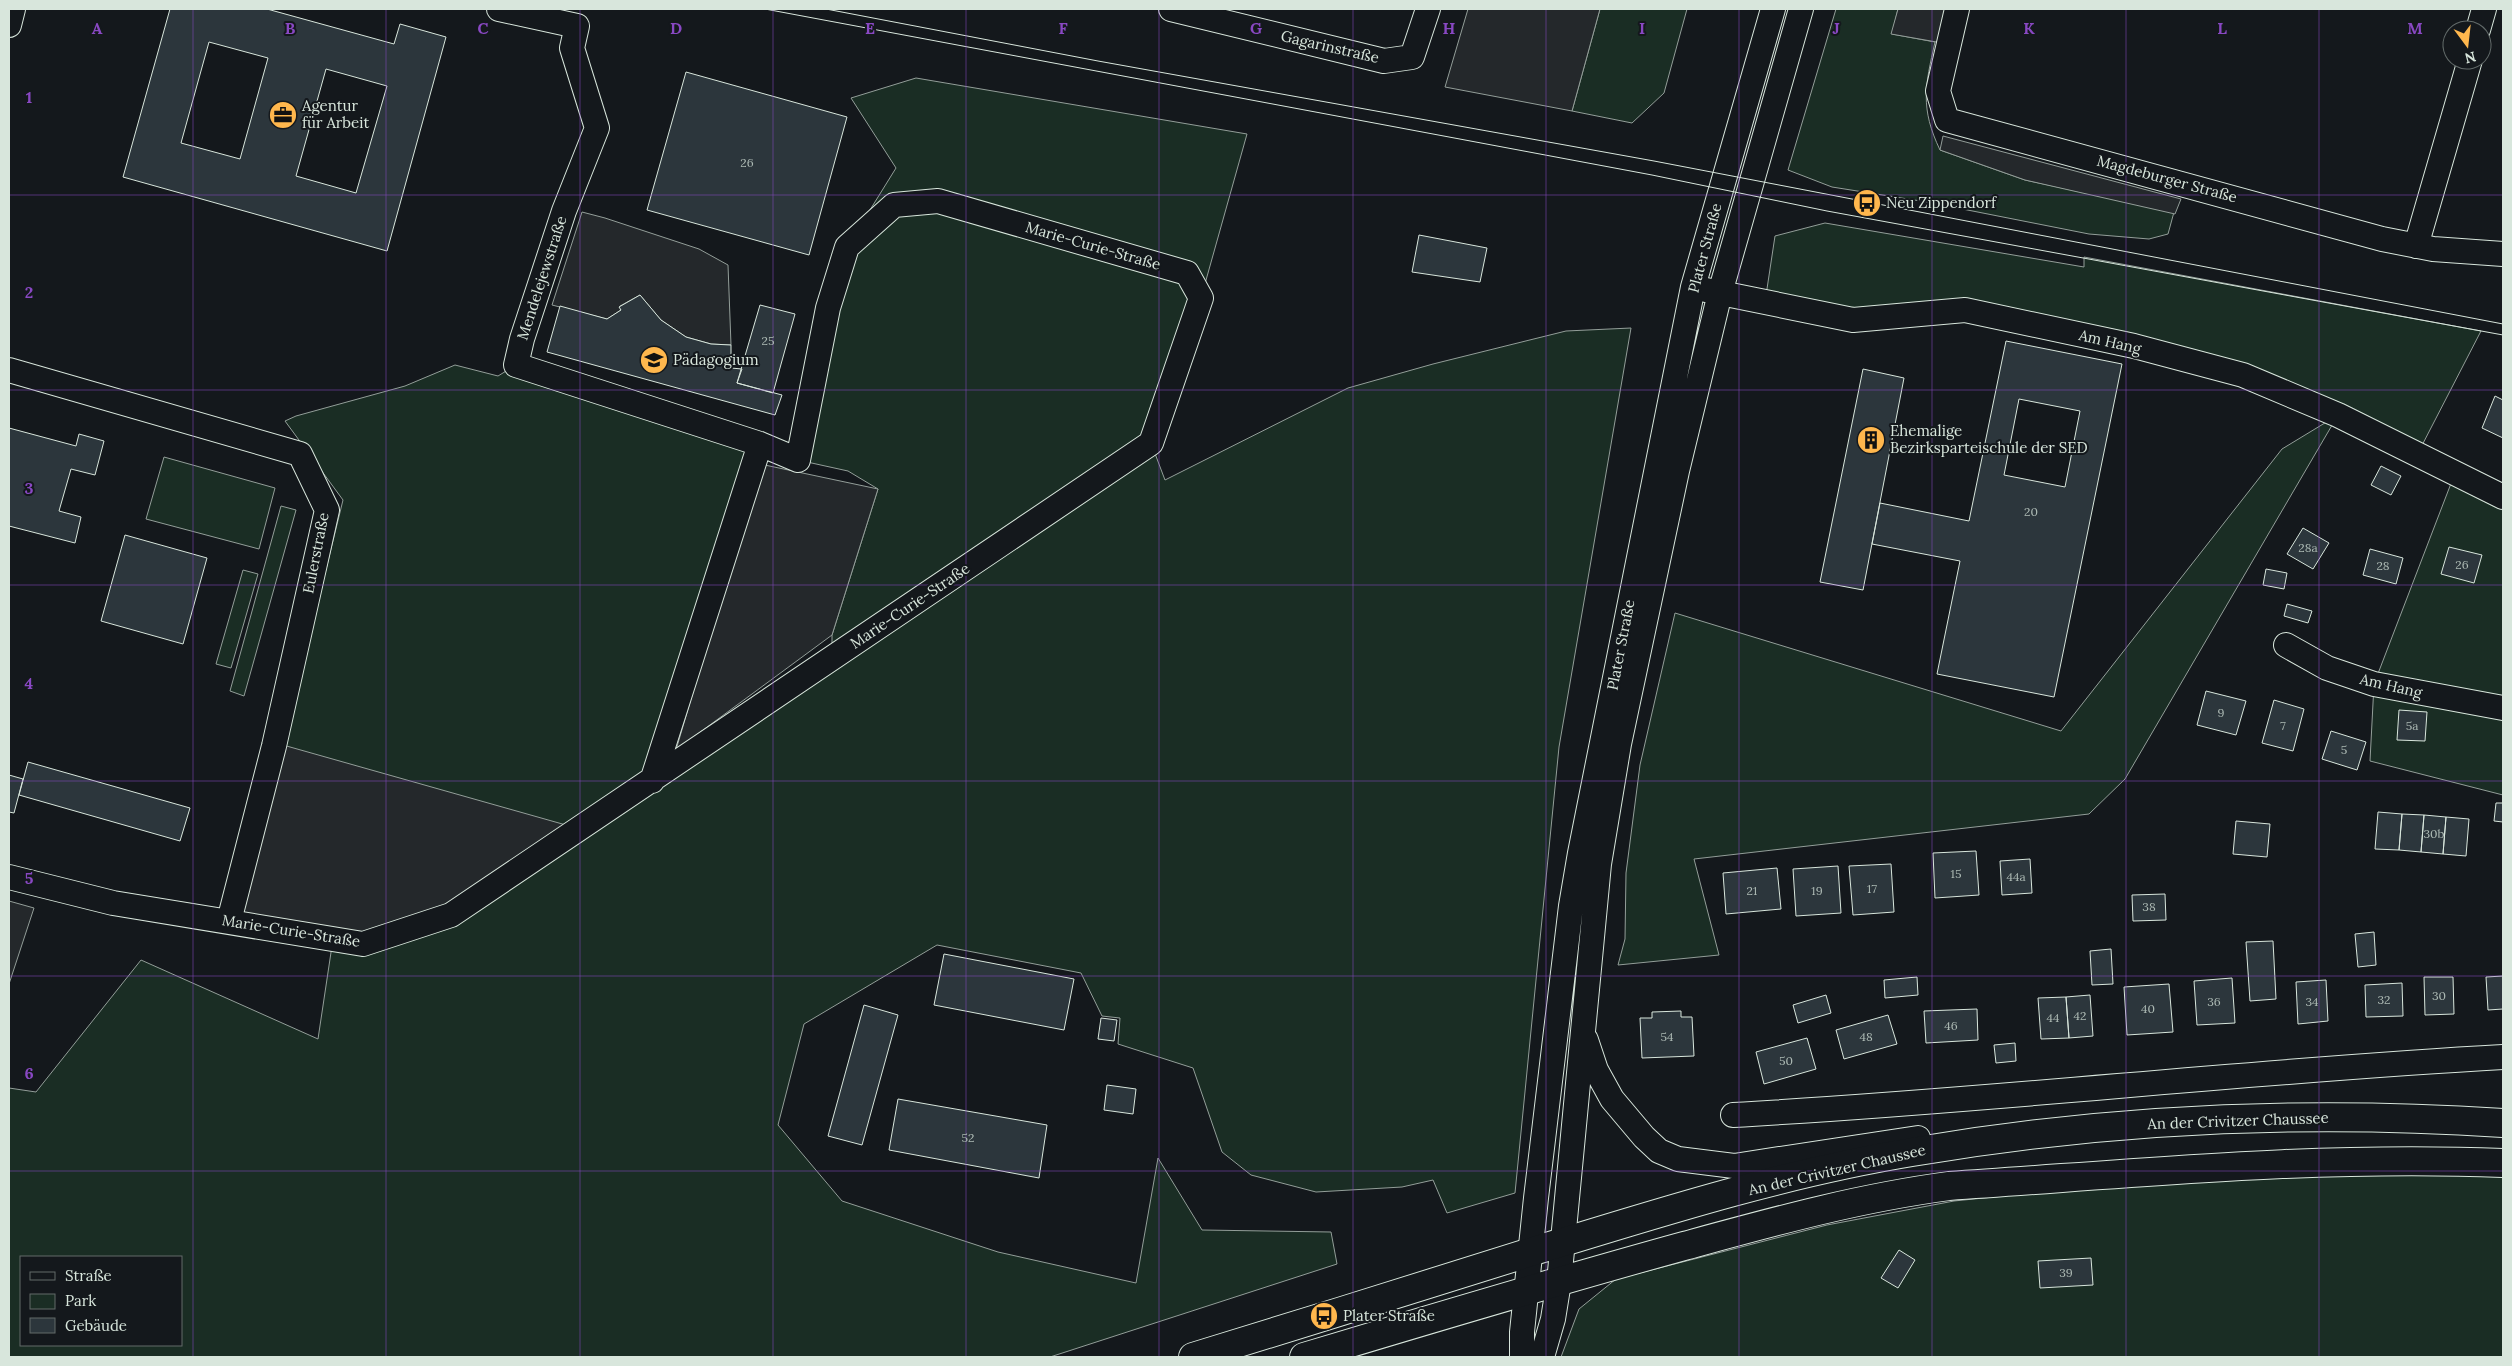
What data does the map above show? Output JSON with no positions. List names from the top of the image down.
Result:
{
  "streets": {
    "main road": ["An der Crivitzer Chaussee"],
    "street": [
      "Gagarinstraße",
      "Magdeburger Straße",
      "Marie-Curie-Straße",
      "Plater Straße",
      "Mendelejewstraße",
      "Am Hang",
      "Eulerstraße"
    ]
  },
  "crossings": [
    ["Marie-Curie-Straße", "Mendelejewstraße"],
    ["Marie-Curie-Straße", "Eulerstraße"],
    ["Plater Straße", "Am Hang"],
    ["Plater Straße", "An der Crivitzer Chaussee"]
  ],
  "places": {
    "office": ["Agentur für Arbeit"],
    "bus stop": ["Neu Zippendorf", "Plater Straße"],
    "school or university": ["Pädagogium"],
    "building": ["Ehemalige Bezirksparteischule der SED"]
  },
  "house_numbers": [
    "26",
    "25",
    "20",
    "28a",
    "26",
    "28",
    "9",
    "7",
    "5a",
    "5",
    "30b",
    "15",
    "44a",
    "17",
    "21",
    "19",
    "38",
    "30",
    "32",
    "36",
    "34",
    "40",
    "42",
    "44",
    "46",
    "54",
    "48",
    "50",
    "52",
    "39"
  ],
  "legend": ["Straße", "Park", "Gebäude"],
  "north": "bottom",
  "grid": {
    "columns": [
      "A",
      "B",
      "C",
      "D",
      "E",
      "F",
      "G",
      "H",
      "I",
      "J",
      "K",
      "L",
      "M"
    ],
    "rows": [
      "1",
      "2",
      "3",
      "4",
      "5",
      "6"
    ]
  }
}
